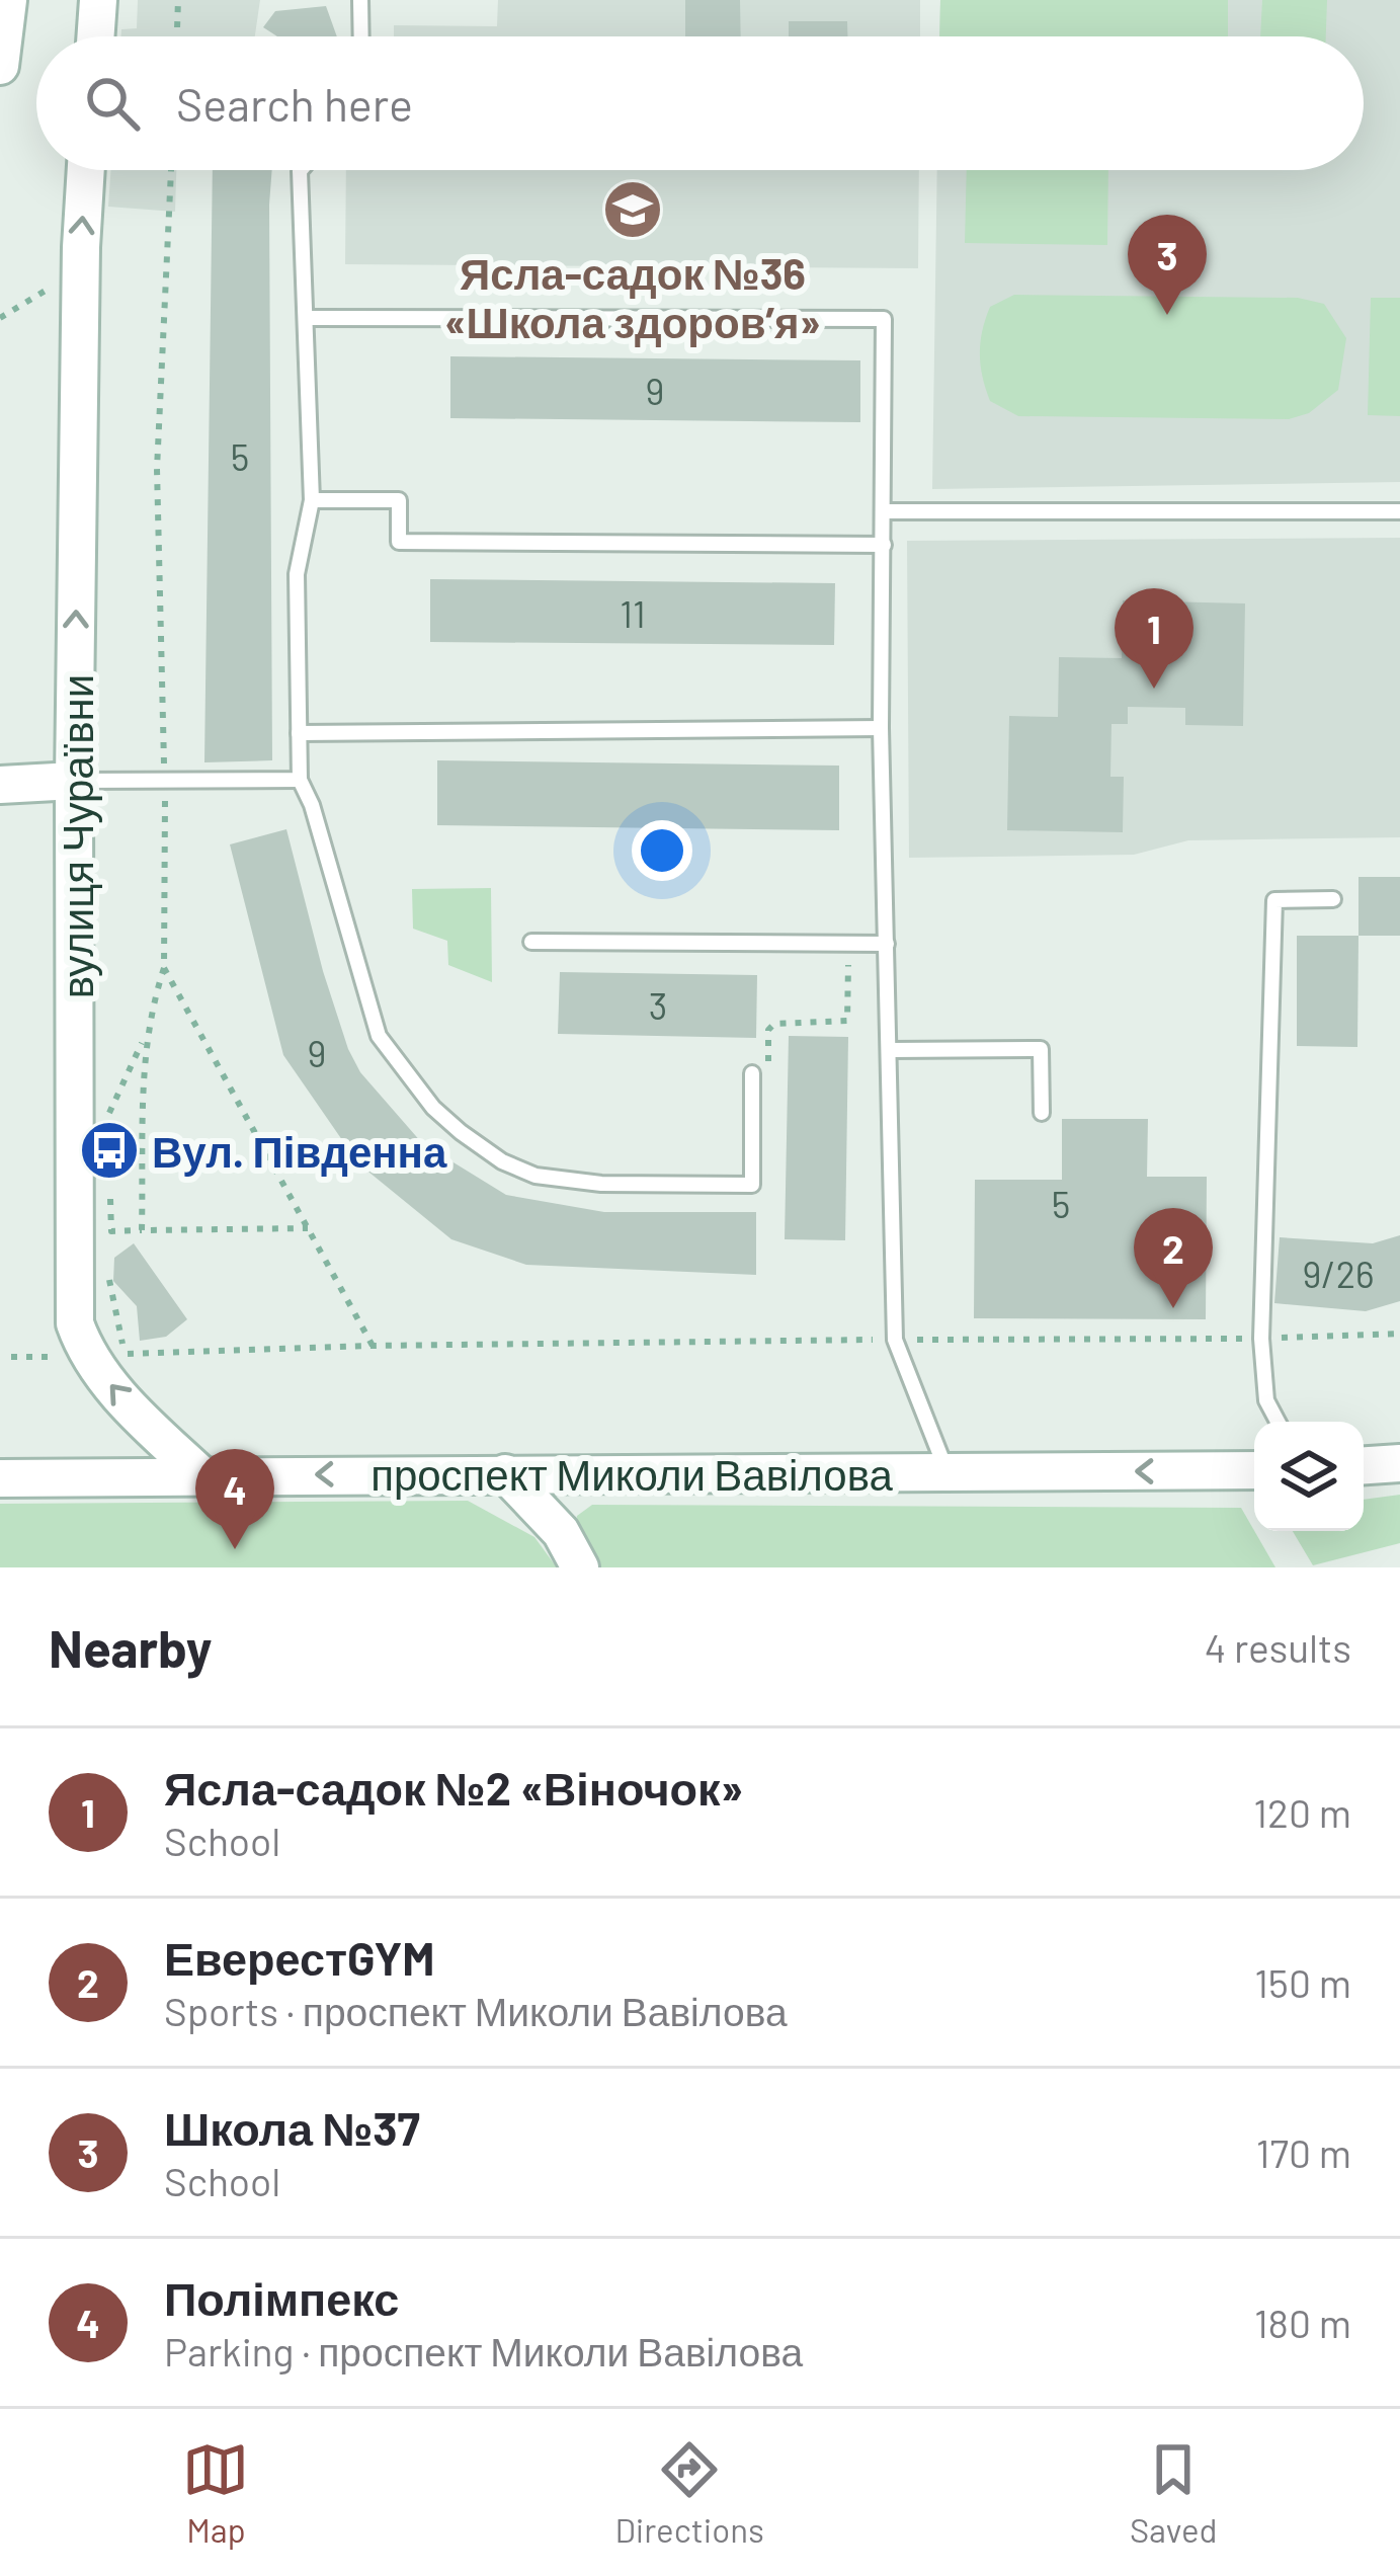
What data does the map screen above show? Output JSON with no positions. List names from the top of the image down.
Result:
{
  "streets": {
    "street": ["вулиця Чураївни", "проспект Миколи Вавілова"]
  },
  "crossings": [
    ["вулиця Чураївни", "проспект Миколи Вавілова"]
  ],
  "one_way": ["вулиця Чураївни", "проспект Миколи Вавілова"],
  "places": {
    "school or university": ["Ясла-садок №36 «Школа здоров’я»"],
    "bus stop": ["Вул. Південна"]
  },
  "house_numbers": [
    "9",
    "5",
    "11",
    "3",
    "9",
    "5",
    "9/26"
  ],
  "page": {
    "search": "Search here",
    "pins": [
      "3",
      "1",
      "2",
      "4"
    ],
    "heading": ["Nearby", "4 results"],
    "list": [
      {
        "mark": "1",
        "name": "Ясла-садок №2 «Віночок»",
        "note": "School",
        "value": "120 m"
      },
      {
        "mark": "2",
        "name": "ЕверестGYM",
        "note": "Sports · проспект Миколи Вавілова",
        "value": "150 m"
      },
      {
        "mark": "3",
        "name": "Школа №37",
        "note": "School",
        "value": "170 m"
      },
      {
        "mark": "4",
        "name": "Полімпекс",
        "note": "Parking · проспект Миколи Вавілова",
        "value": "180 m"
      }
    ],
    "nav": ["Map", "Directions", "Saved"]
  }
}
